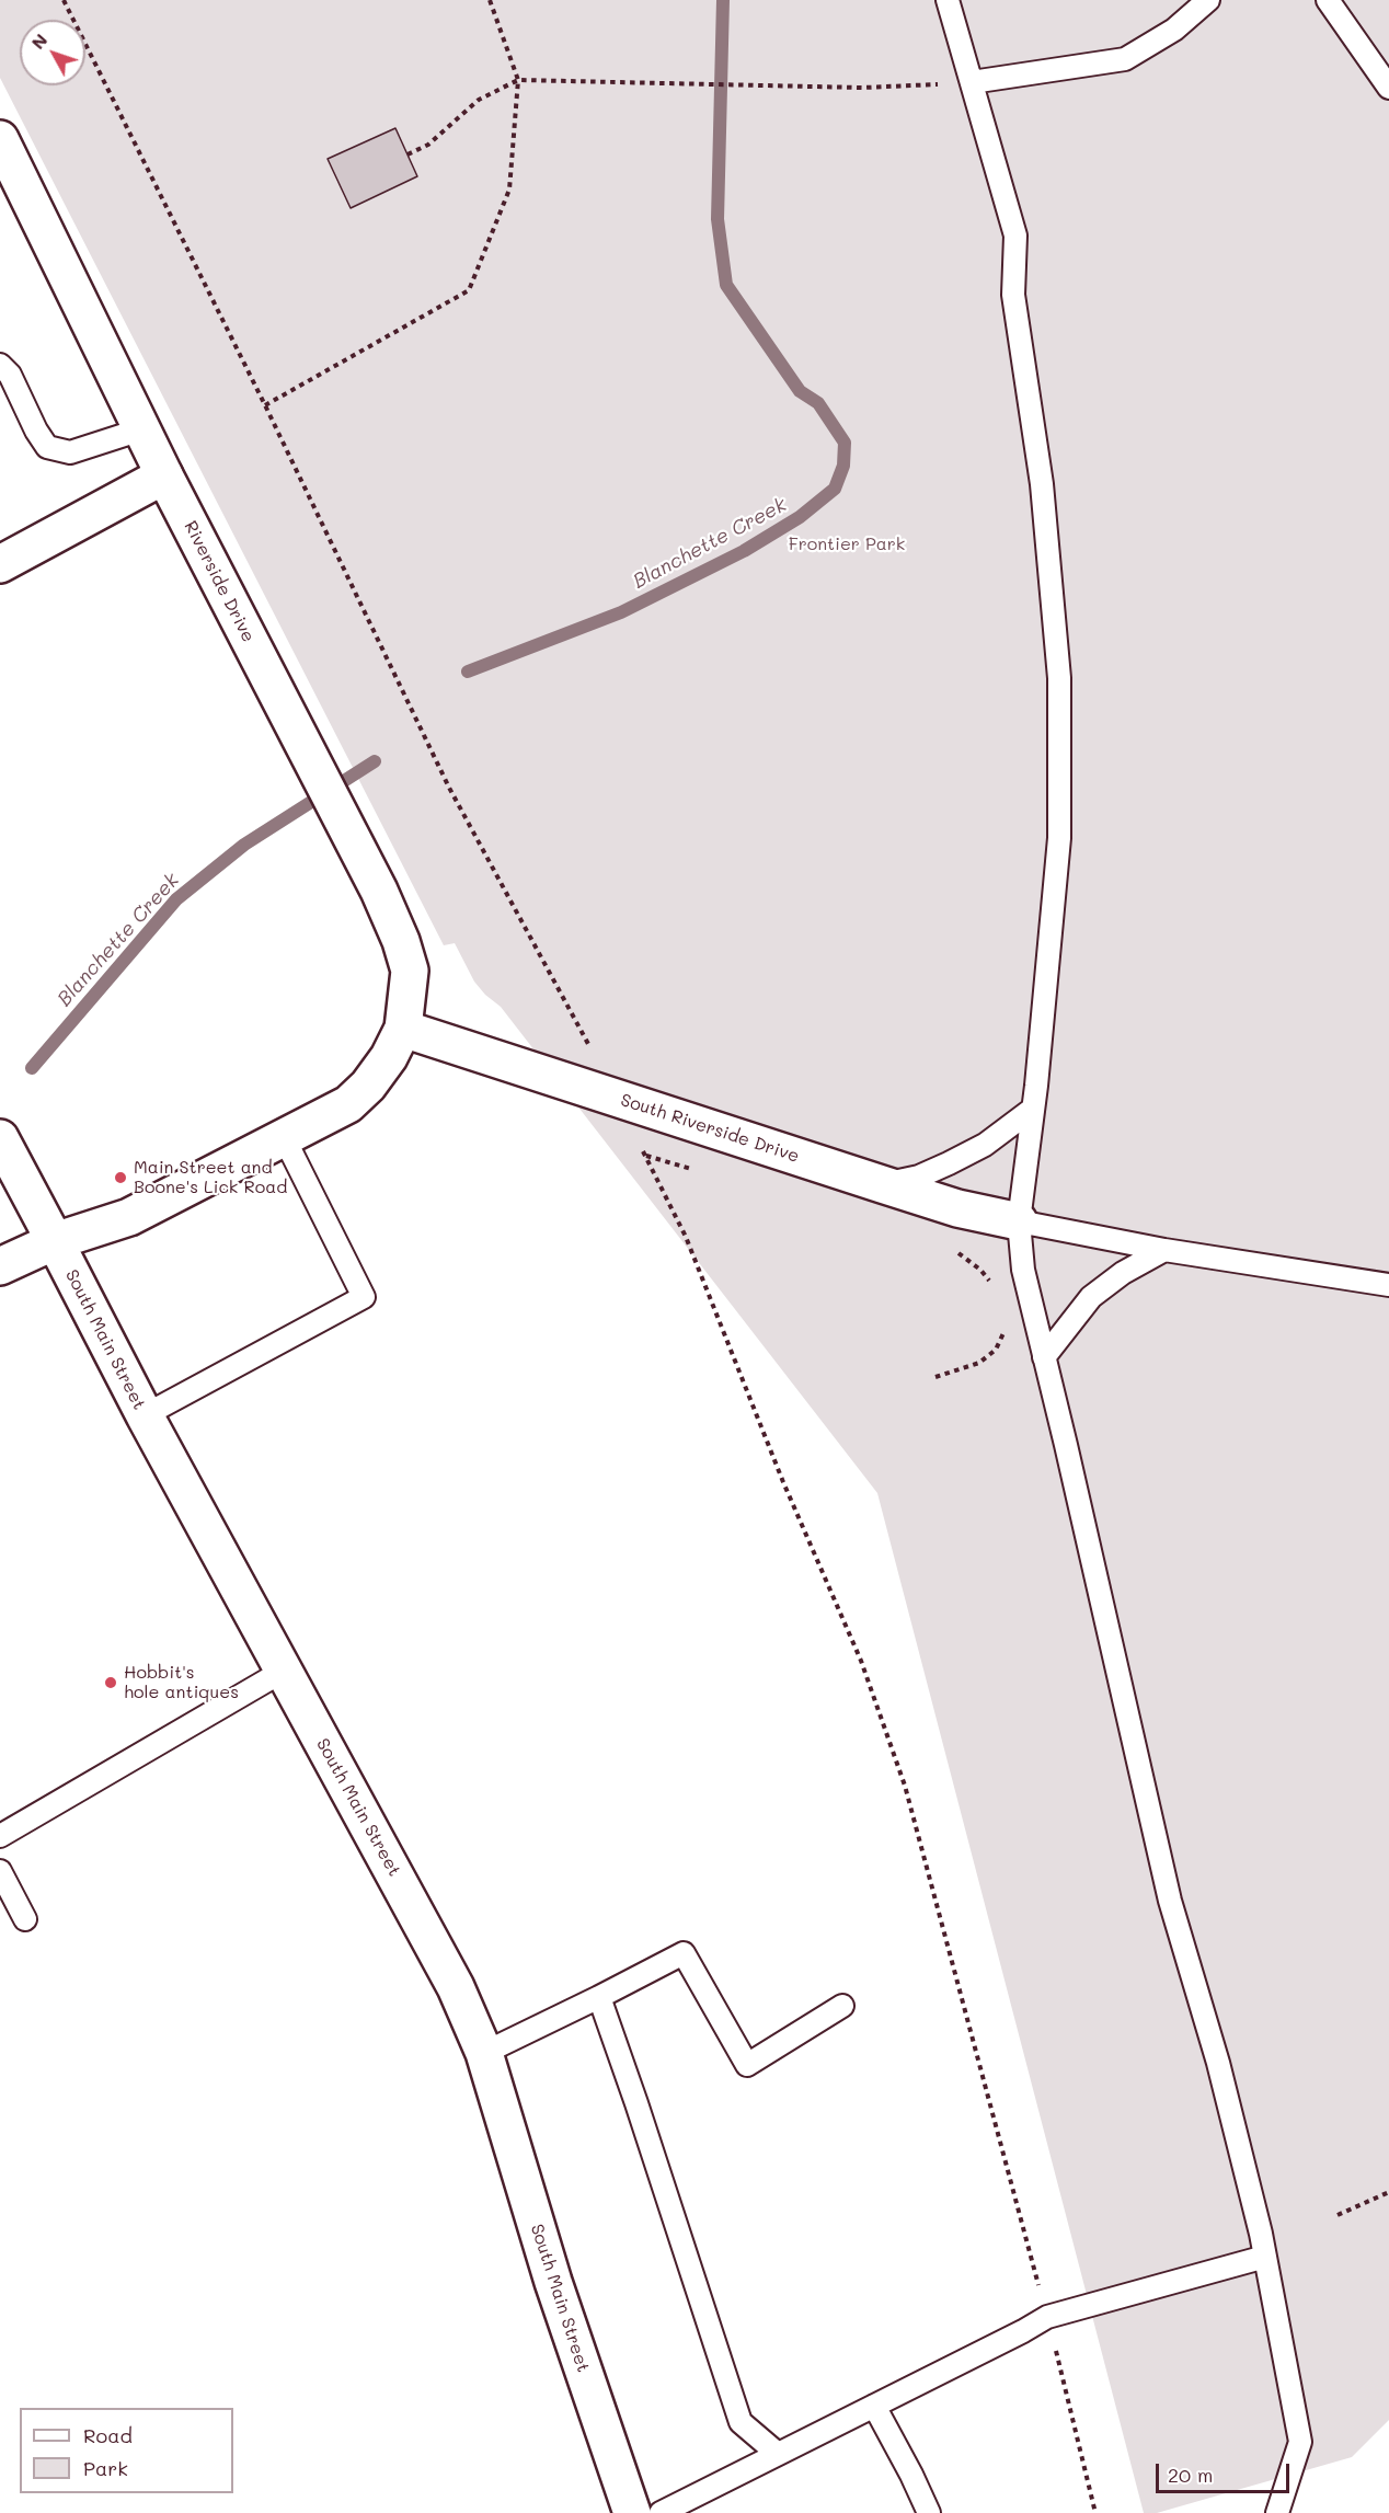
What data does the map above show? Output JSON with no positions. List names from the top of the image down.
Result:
{
  "streets": {
    "street": ["Riverside Drive", "South Riverside Drive", "South Main Street"]
  },
  "crossings": [
    ["Riverside Drive", "South Riverside Drive"]
  ],
  "water": ["Blanchette Creek"],
  "parks": ["Frontier Park"],
  "places": ["Main Street and Boone's Lick Road", "Hobbit's hole antiques"],
  "legend": ["Road", "Park"],
  "scale_bar": "20 m",
  "north": "top left"
}
